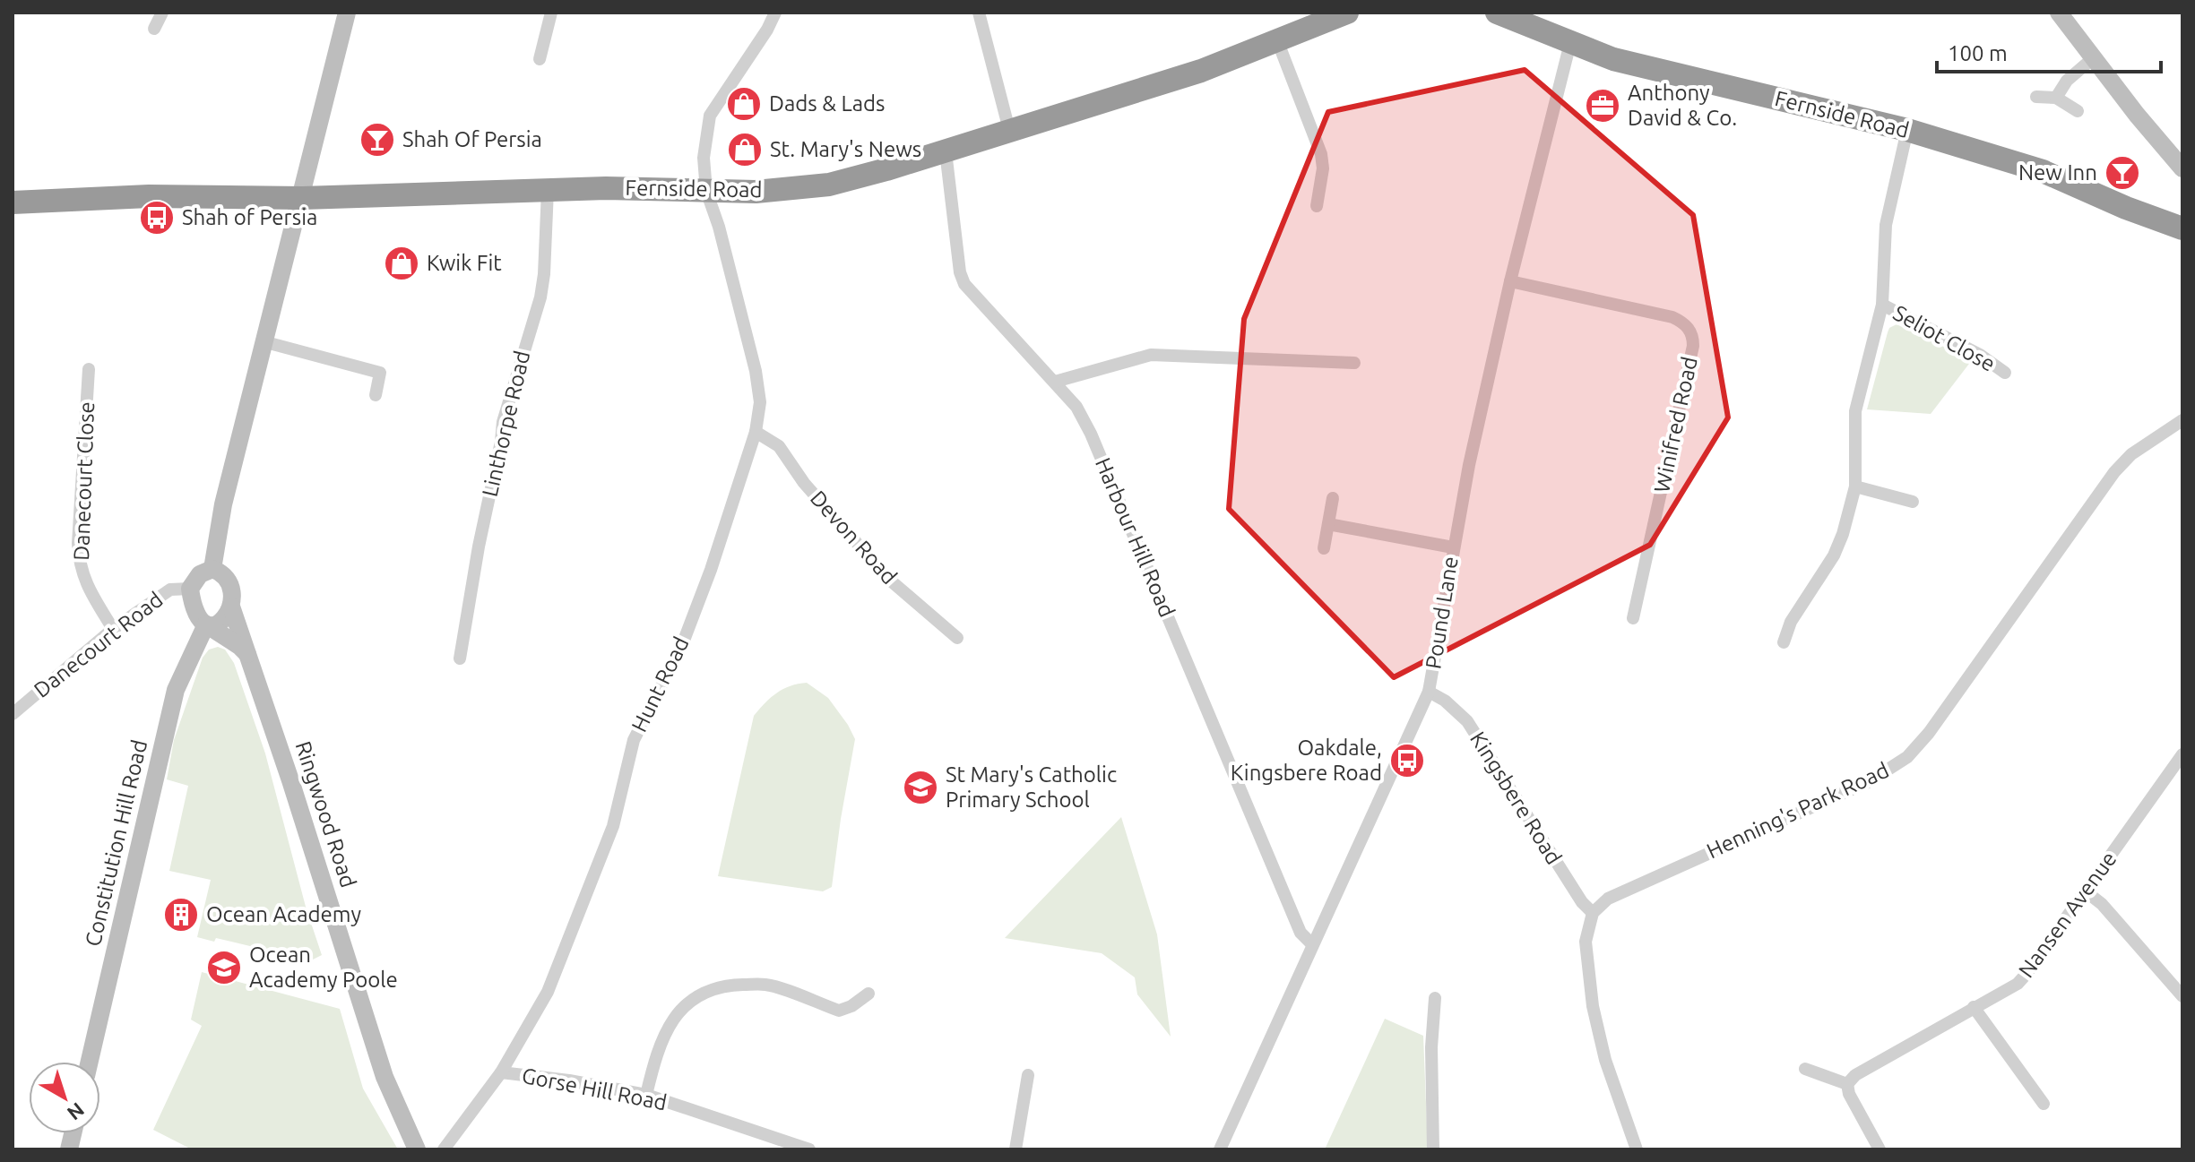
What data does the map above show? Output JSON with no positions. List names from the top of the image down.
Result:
{
  "streets": {
    "highway": ["Fernside Road"],
    "main road": ["Ringwood Road", "Constitution Hill Road"],
    "street": [
      "Seliot Close",
      "Linthorpe Road",
      "Winifred Road",
      "Danecourt Close",
      "Devon Road",
      "Harbour Hill Road",
      "Pound Lane",
      "Danecourt Road",
      "Hunt Road",
      "Kingsbere Road",
      "Henning's Park Road",
      "Nansen Avenue",
      "Gorse Hill Road"
    ]
  },
  "crossings": [
    ["Fernside Road", "Seliot Close"],
    ["Fernside Road", "Linthorpe Road"],
    ["Fernside Road", "Harbour Hill Road"],
    ["Fernside Road", "Pound Lane"],
    ["Fernside Road", "Hunt Road"],
    ["Winifred Road", "Pound Lane"],
    ["Danecourt Close", "Danecourt Road"],
    ["Devon Road", "Hunt Road"],
    ["Harbour Hill Road", "Pound Lane"],
    ["Pound Lane", "Kingsbere Road"],
    ["Danecourt Road", "Ringwood Road"],
    ["Danecourt Road", "Constitution Hill Road"],
    ["Hunt Road", "Gorse Hill Road"],
    ["Kingsbere Road", "Henning's Park Road"],
    ["Ringwood Road", "Constitution Hill Road"]
  ],
  "places": {
    "shop": ["Dads & Lads", "St. Mary's News", "Kwik Fit"],
    "office": ["Anthony David & Co."],
    "bar": ["Shah Of Persia", "New Inn"],
    "bus stop": ["Shah of Persia", "Oakdale, Kingsbere Road"],
    "school or university": ["St Mary's Catholic Primary School", "Ocean Academy Poole"],
    "building": ["Ocean Academy"]
  },
  "scale_bar": "100 m",
  "north": "bottom right"
}
